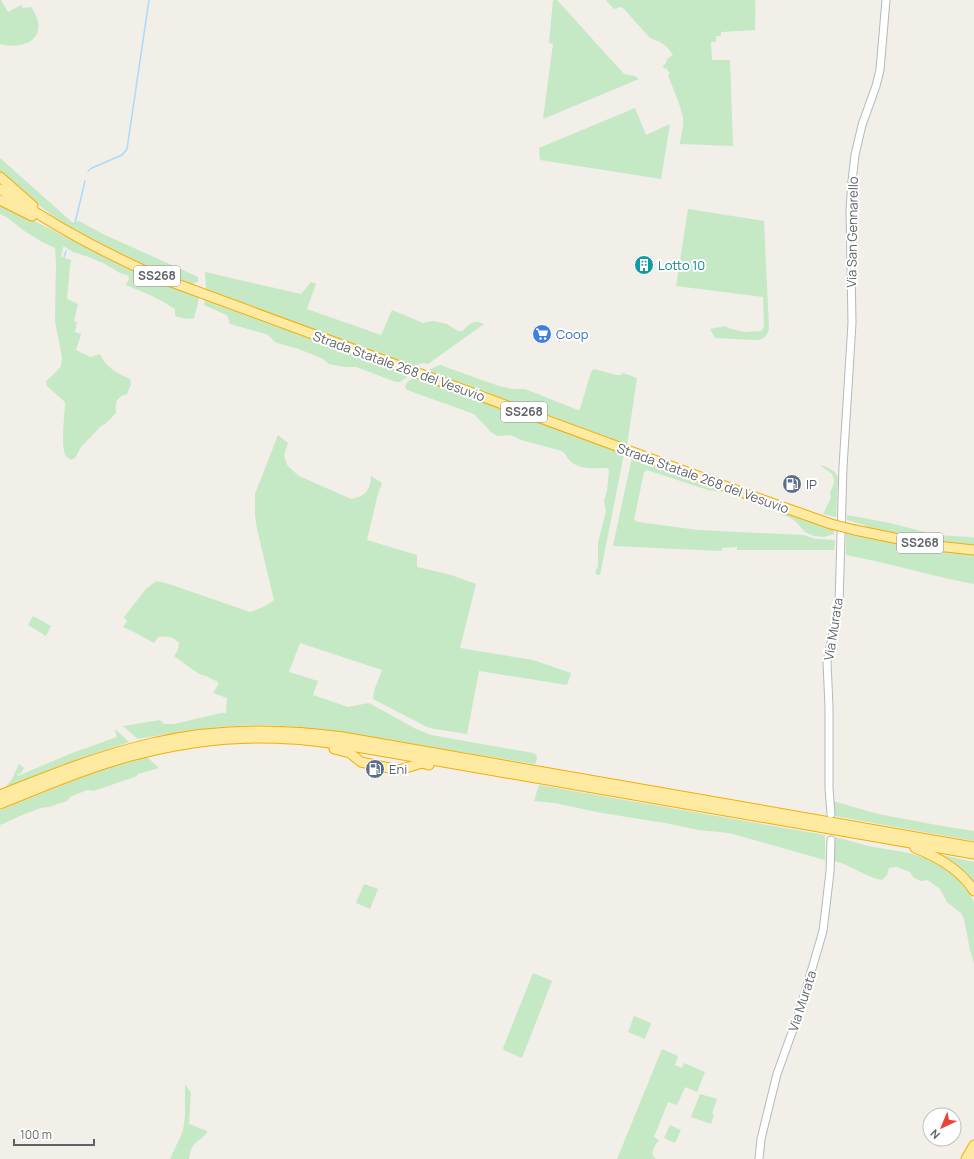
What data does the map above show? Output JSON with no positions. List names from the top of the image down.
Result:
{
  "streets": {
    "highway": ["SS268", "Strada Statale 268 del Vesuvio"],
    "street": ["Via San Gennarello", "Via Murata"]
  },
  "crossings": [
    ["Via San Gennarello", "Via Murata"]
  ],
  "places": {
    "building": ["Lotto 10"],
    "supermarket": ["Coop"],
    "fuel station": ["IP", "Eni"]
  },
  "scale_bar": "100 m",
  "north": "bottom left"
}
